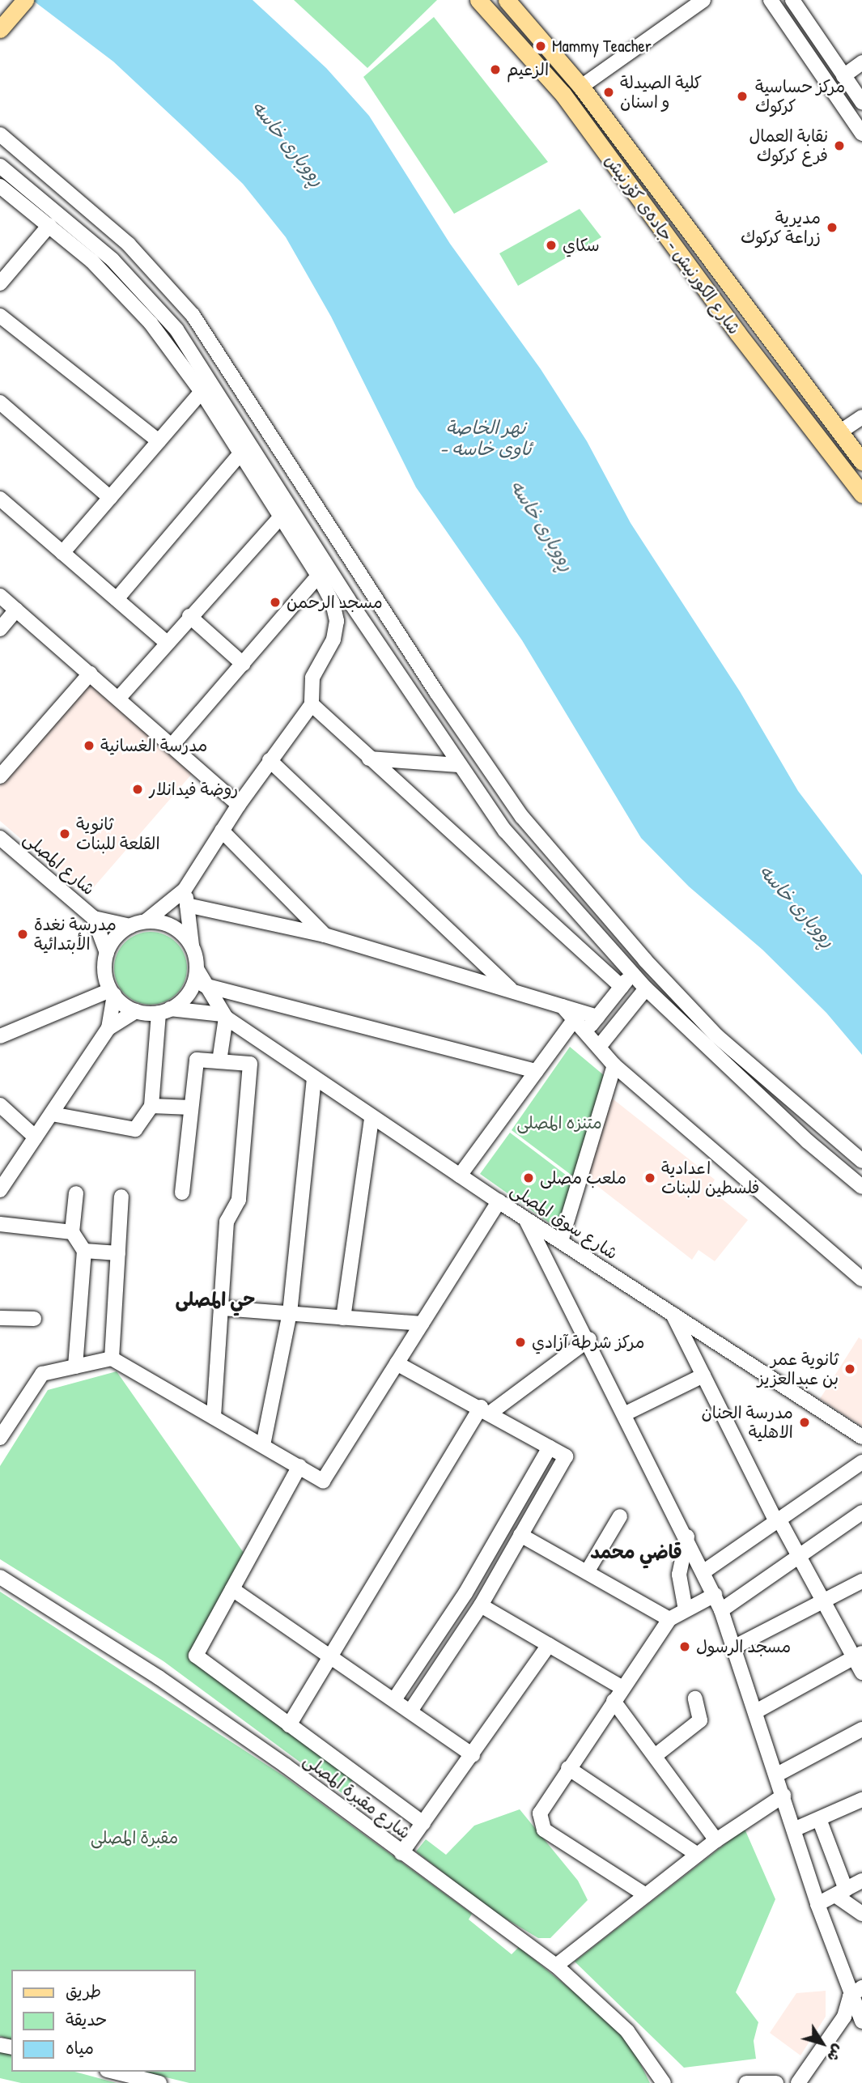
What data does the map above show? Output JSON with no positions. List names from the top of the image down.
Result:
{
  "streets": {
    "main road": ["شارع الكورنيش - جادەی کۆرنیش"],
    "street": ["شارع المصلى", "شارع سوق المصلى", "شارع مقبرة المصلى"]
  },
  "crossings": [
    ["شارع المصلى", "شارع سوق المصلى"]
  ],
  "districts": ["حي المصلى", "قاضي محمد"],
  "water": ["ڕووباری خاسە", "نهر الخاصة - ئاوی خاسە"],
  "parks": ["متنزه المصلى", "مقبرة المصلى"],
  "places": [
    "Mammy Teacher",
    "الزعيم",
    "كلية الصيدلة و اسنان",
    "مركز حساسية كركوك",
    "نقابة العمال فرع كركوك",
    "مديرية زراعة كركوك",
    "سكاي",
    "مسجد الرحمن",
    "مدرسة الغسانية",
    "روضة فيدانلار",
    "ثانوية القلعة للبنات",
    "مدرسة نغدة الأبتدائية",
    "ملعب مصلى",
    "اعدادية فلسطين للبنات",
    "مركز شرطة آزادي",
    "ثانوية عمر بن عبدالعزيز",
    "مدرسة الحنان الاهلية",
    "مسجد الرسول"
  ],
  "legend": ["طريق", "حديقة", "مياه"],
  "north": "bottom right"
}
